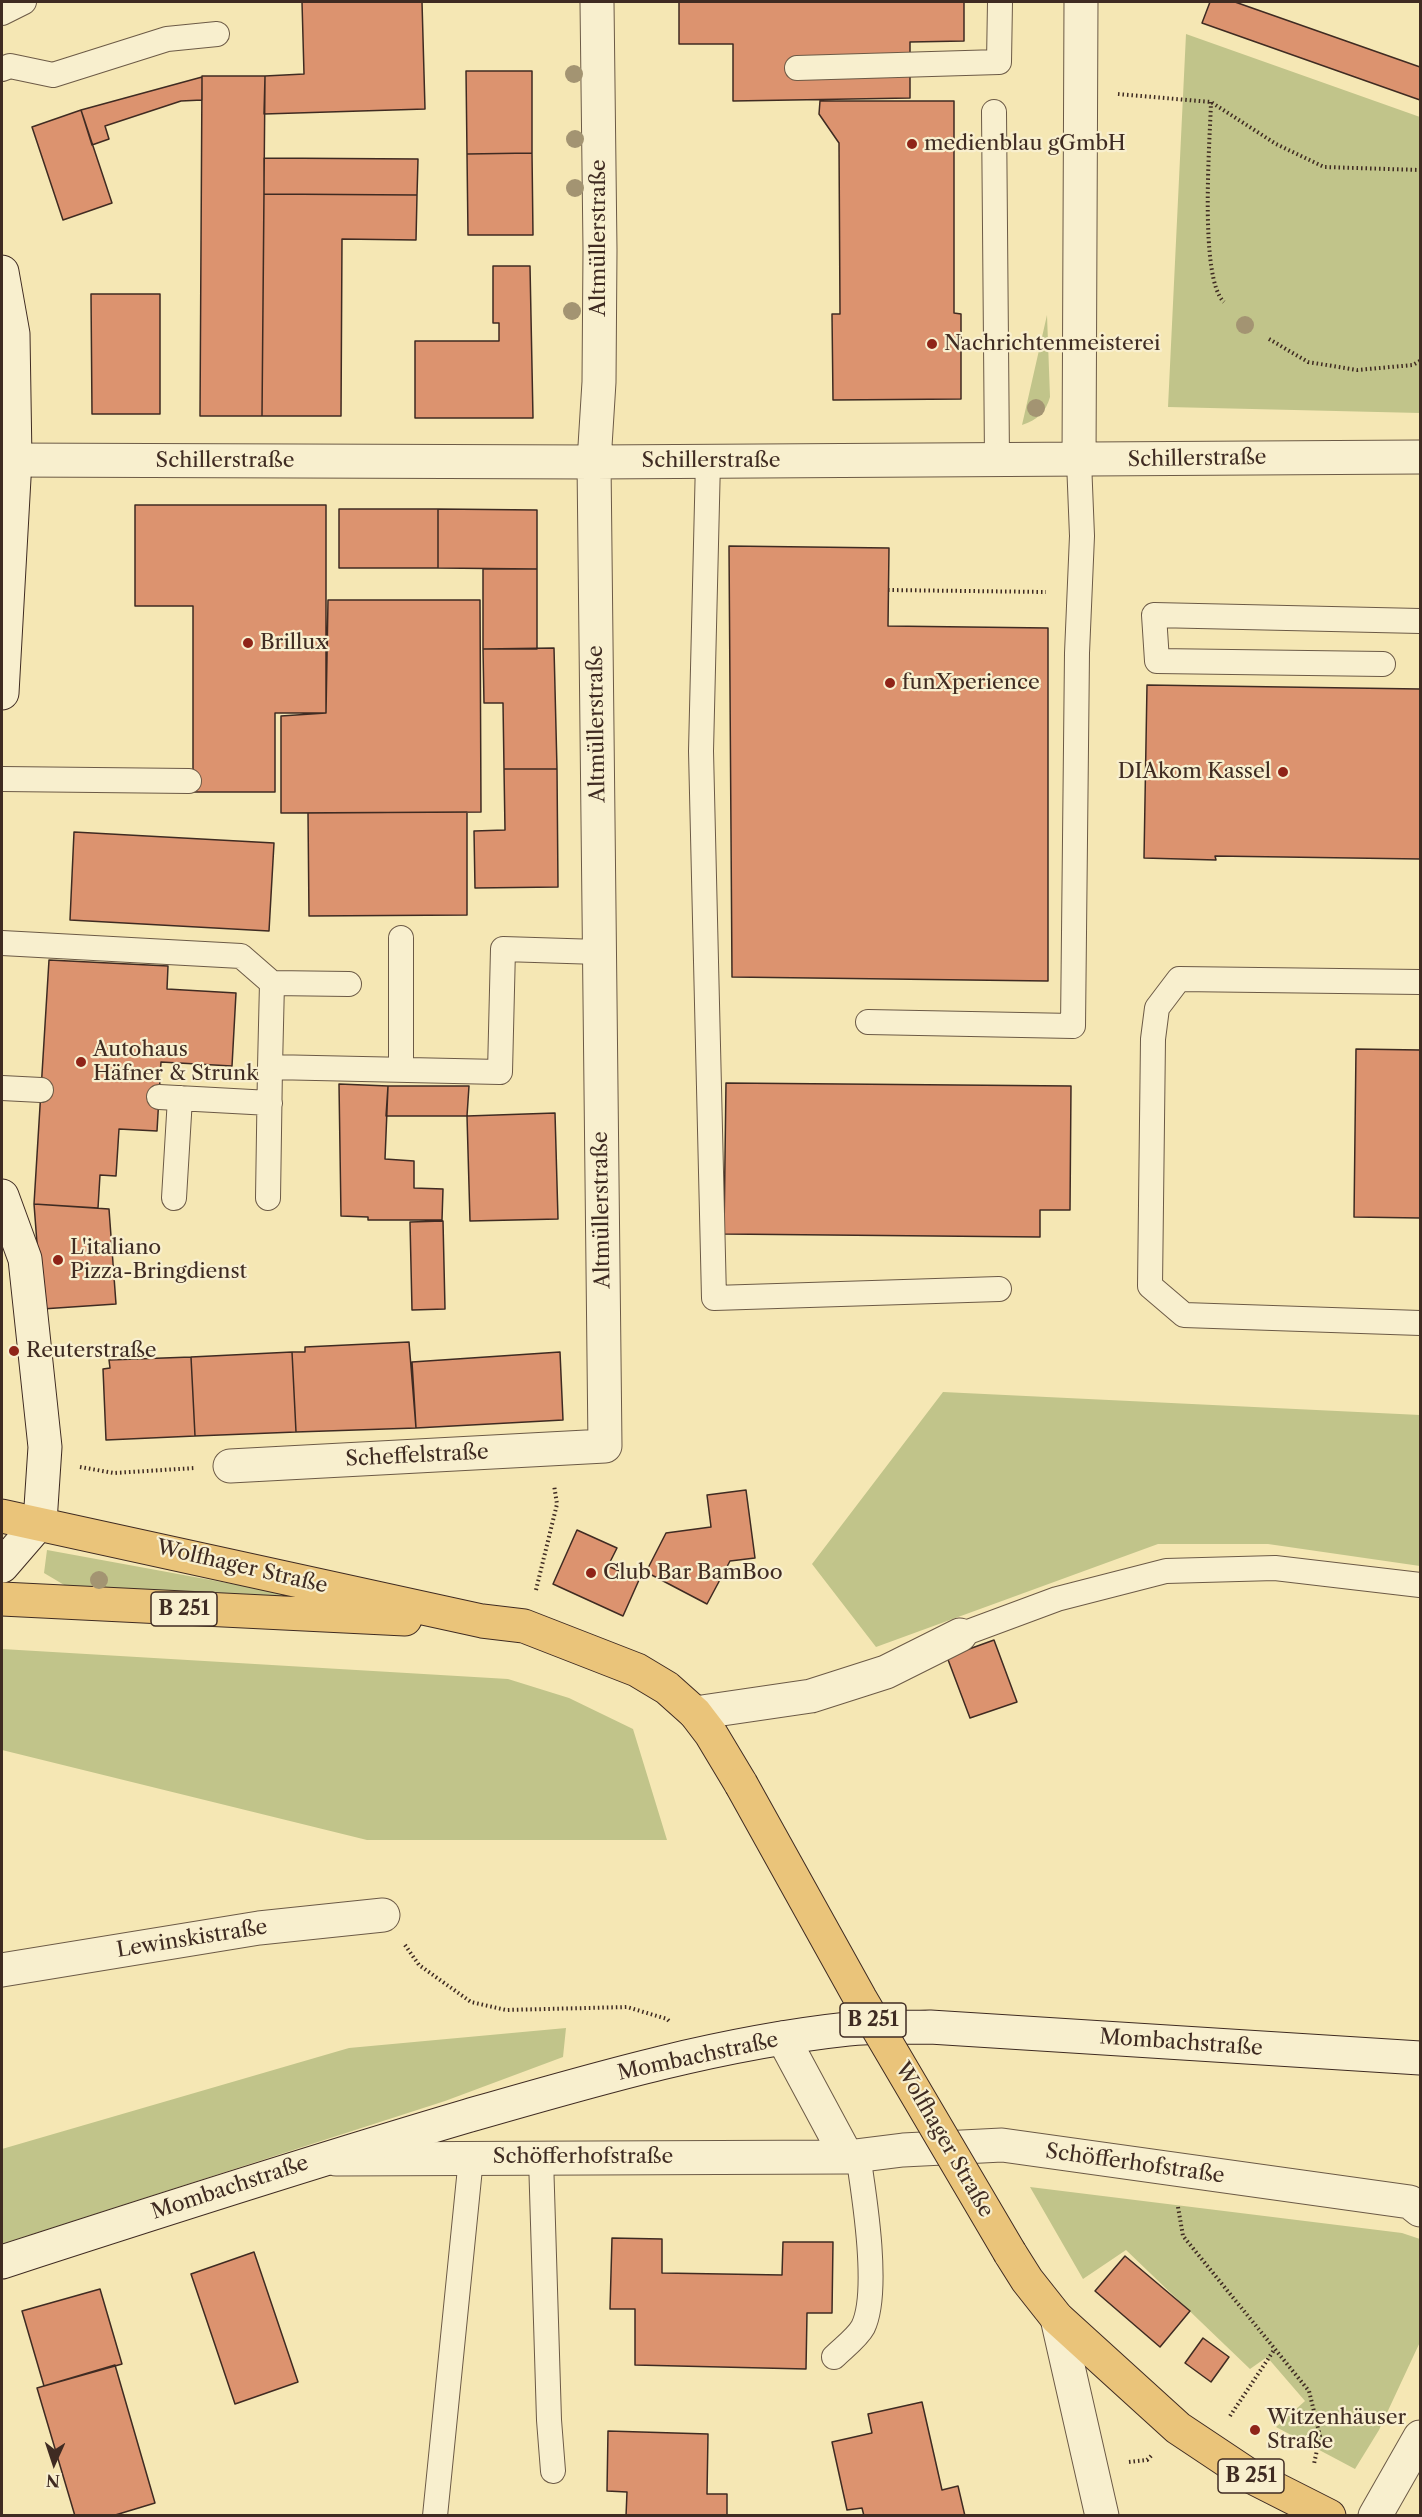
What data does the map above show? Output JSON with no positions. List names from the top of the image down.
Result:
{
  "streets": {
    "main road": ["Wolfhager Straße", "B 251"],
    "street": [
      "Altmüllerstraße",
      "Schillerstraße",
      "Scheffelstraße",
      "Lewinskistraße",
      "Mombachstraße",
      "Schöfferhofstraße"
    ]
  },
  "crossings": [
    ["Altmüllerstraße", "Schillerstraße"],
    ["Altmüllerstraße", "Scheffelstraße"],
    ["Mombachstraße", "Schöfferhofstraße"]
  ],
  "places": [
    "medienblau gGmbH",
    "Nachrichtenmeisterei",
    "Brillux",
    "funXperience",
    "DIAkom Kassel",
    "Autohaus Häfner & Strunk",
    "L'italiano Pizza-Bringdienst",
    "Reuterstraße",
    "Club Bar BamBoo",
    "Witzenhäuser Straße"
  ],
  "north": "bottom"
}
